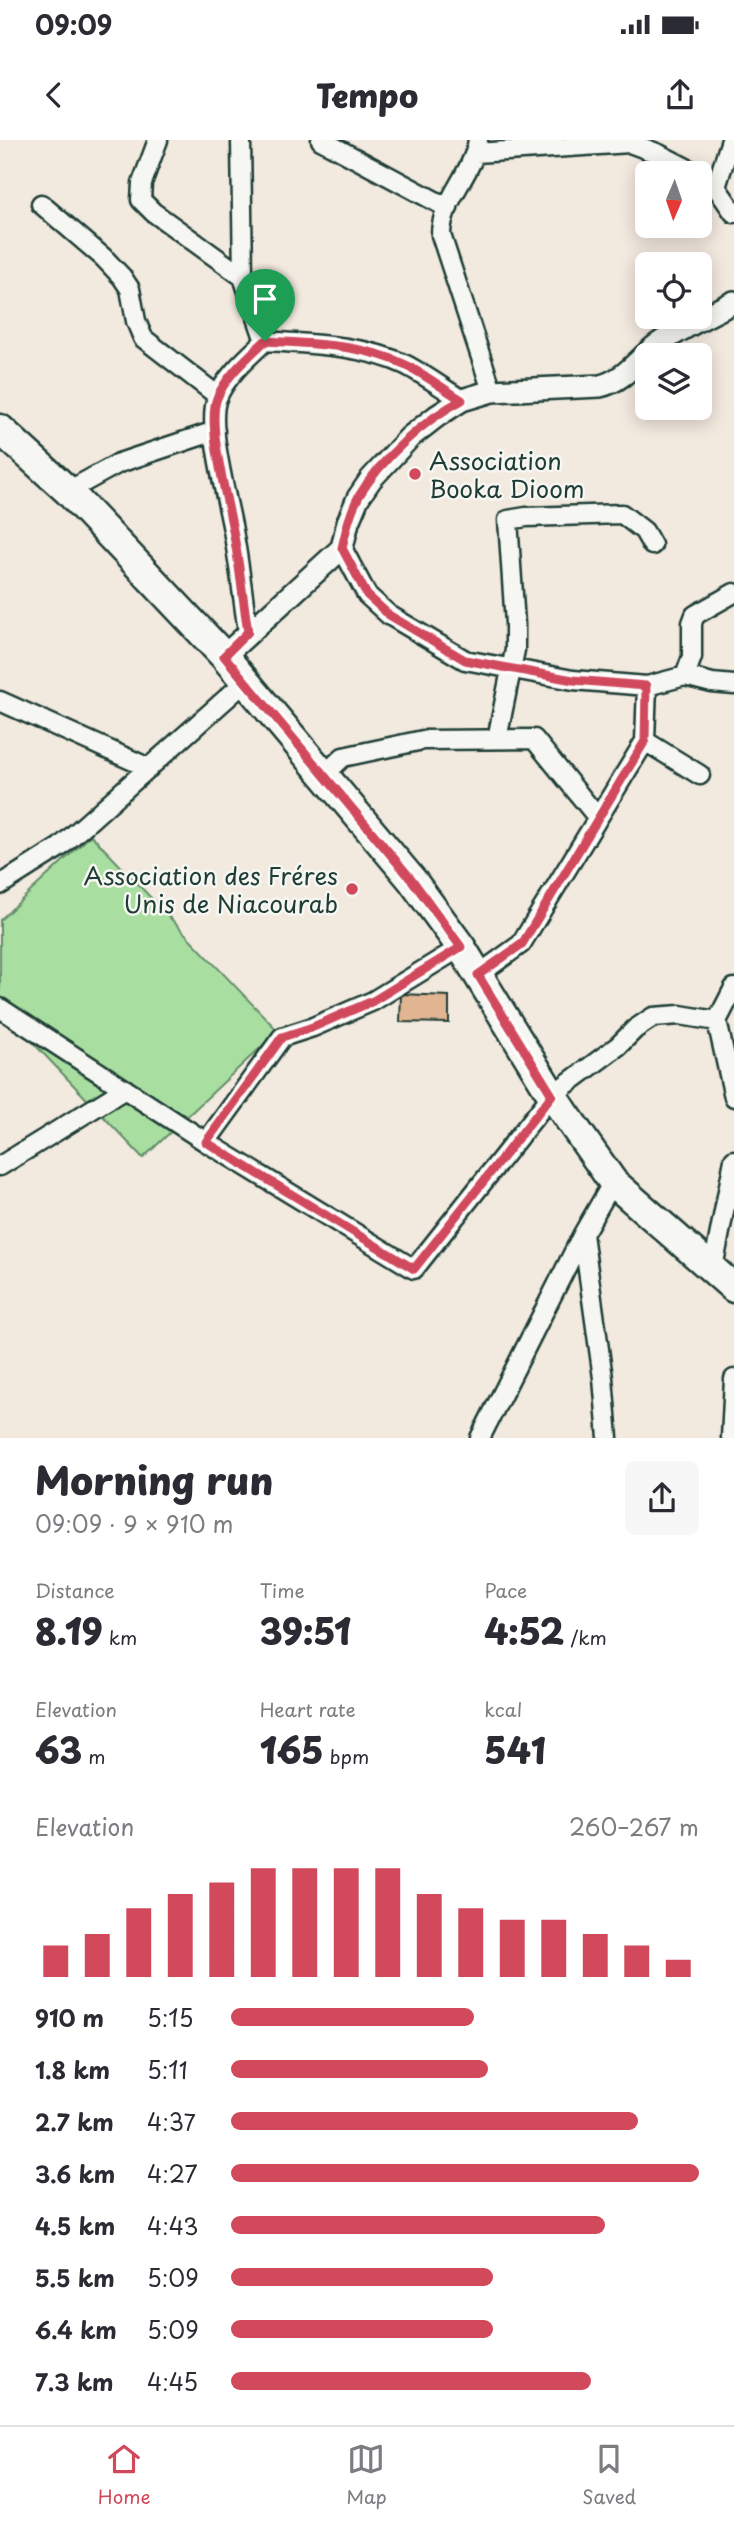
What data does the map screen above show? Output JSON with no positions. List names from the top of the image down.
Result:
{
  "places": ["Association Booka Dioom", "Association des Fréres Unis de Niacourab"],
  "north": "bottom",
  "page": {
    "status": "09:09",
    "header": "Tempo",
    "heading": ["Morning run", "09:09 · 9 × 910 m"],
    "stats": [
      ["Distance", "8.19 km"],
      ["Time", "39:51"],
      ["Pace", "4:52 /km"],
      ["Elevation", "63 m"],
      ["Heart rate", "165 bpm"],
      ["kcal", "541"]
    ],
    "chart": ["Elevation", "260–267 m"],
    "list": [
      {
        "name": "910 m",
        "note": "5:15"
      },
      {
        "name": "1.8 km",
        "note": "5:11"
      },
      {
        "name": "2.7 km",
        "note": "4:37"
      },
      {
        "name": "3.6 km",
        "note": "4:27"
      },
      {
        "name": "4.5 km",
        "note": "4:43"
      },
      {
        "name": "5.5 km",
        "note": "5:09"
      },
      {
        "name": "6.4 km",
        "note": "5:09"
      },
      {
        "name": "7.3 km",
        "note": "4:45"
      }
    ],
    "tabs": ["Home", "Map", "Saved"]
  }
}
